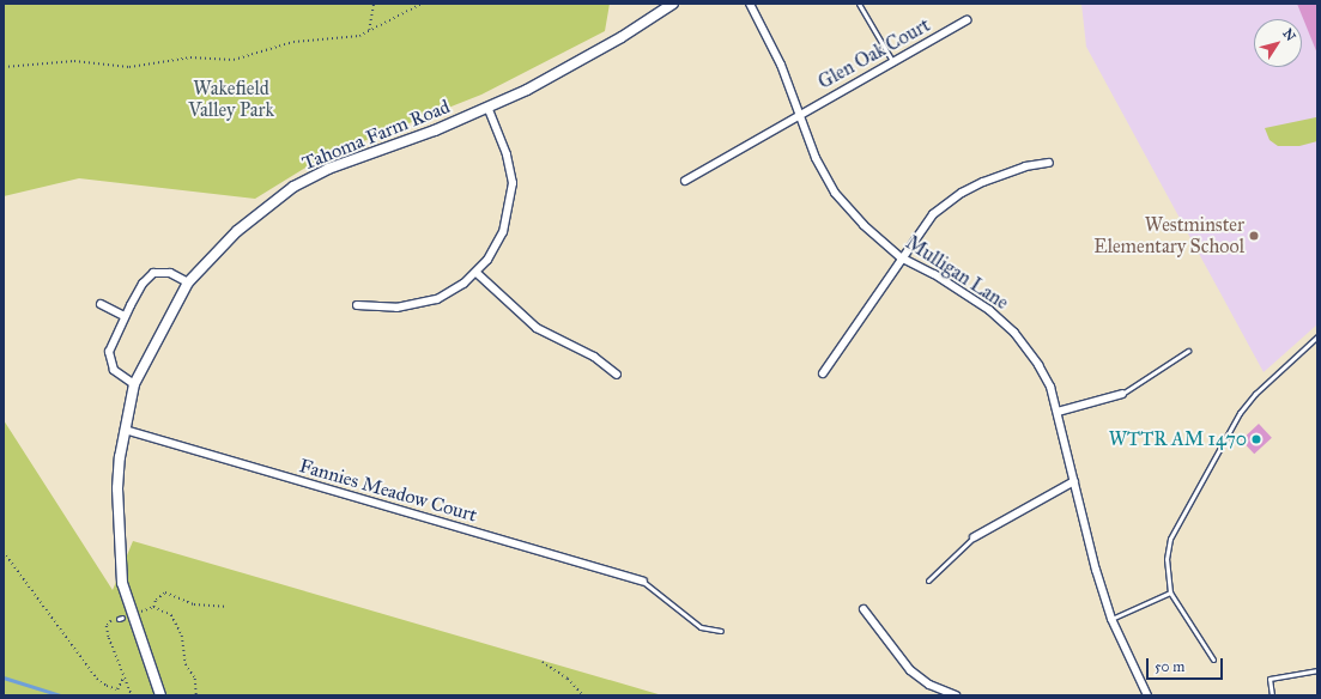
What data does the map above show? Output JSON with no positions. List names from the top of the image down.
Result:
{
  "streets": {
    "street": [
      "Glen Oak Court",
      "Tahoma Farm Road",
      "Mulligan Lane",
      "Fannies Meadow Court"
    ]
  },
  "crossings": [
    ["Glen Oak Court", "Mulligan Lane"],
    ["Tahoma Farm Road", "Fannies Meadow Court"]
  ],
  "parks": ["Wakefield Valley Park"],
  "places": ["Westminster Elementary School", "WTTR AM 1470"],
  "scale_bar": "50 m",
  "north": "top right"
}
